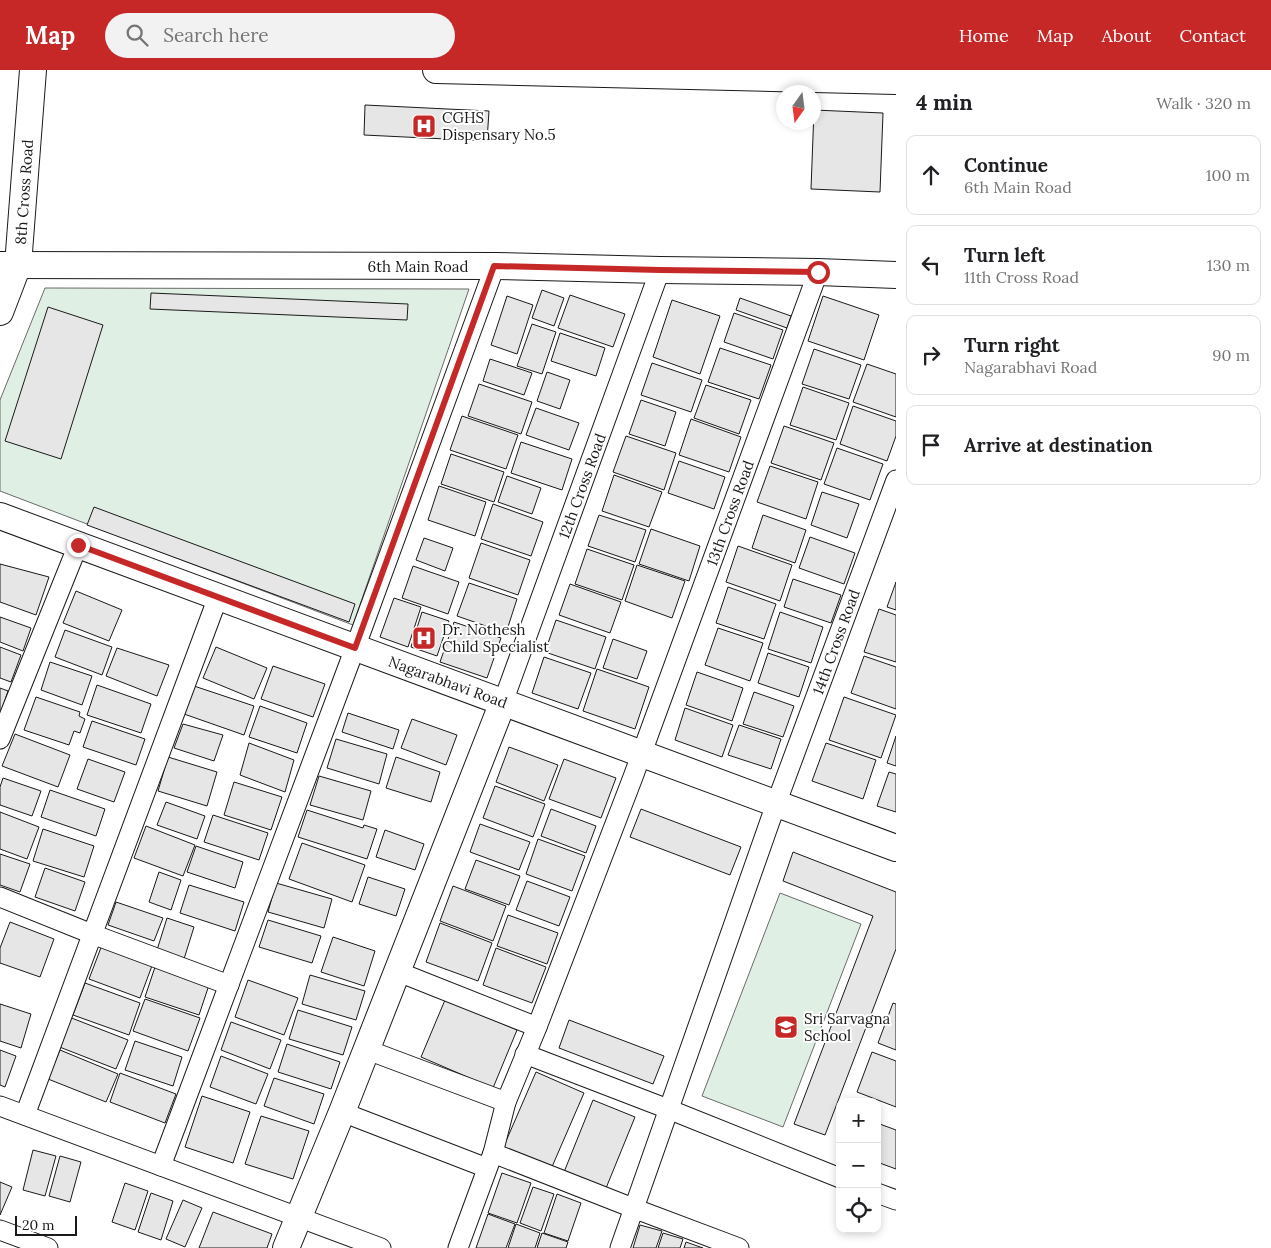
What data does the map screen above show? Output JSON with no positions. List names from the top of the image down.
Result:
{
  "streets": {
    "street": [
      "8th Cross Road",
      "6th Main Road",
      "12th Cross Road",
      "13th Cross Road",
      "14th Cross Road",
      "Nagarabhavi Road"
    ]
  },
  "crossings": [
    ["8th Cross Road", "6th Main Road"],
    ["6th Main Road", "12th Cross Road"],
    ["6th Main Road", "13th Cross Road"],
    ["12th Cross Road", "Nagarabhavi Road"],
    ["13th Cross Road", "Nagarabhavi Road"],
    ["14th Cross Road", "Nagarabhavi Road"]
  ],
  "places": {
    "hospital": ["CGHS Dispensary No.5", "Dr. Nothesh Child Specialist"],
    "school or university": ["Sri Sarvagna School"]
  },
  "scale_bar": "20 m",
  "north": "bottom",
  "page": {
    "header": "Map",
    "search": "Search here",
    "nav": [
      "Home",
      "Map",
      "About",
      "Contact"
    ],
    "heading": ["4 min", "Walk · 320 m"],
    "list": [
      ["Continue", "6th Main Road", "100 m"],
      ["Turn left", "11th Cross Road", "130 m"],
      ["Turn right", "Nagarabhavi Road", "90 m"],
      "Arrive at destination"
    ],
    "map_buttons": ["+", "−"],
    "scale": "20 m"
  }
}
